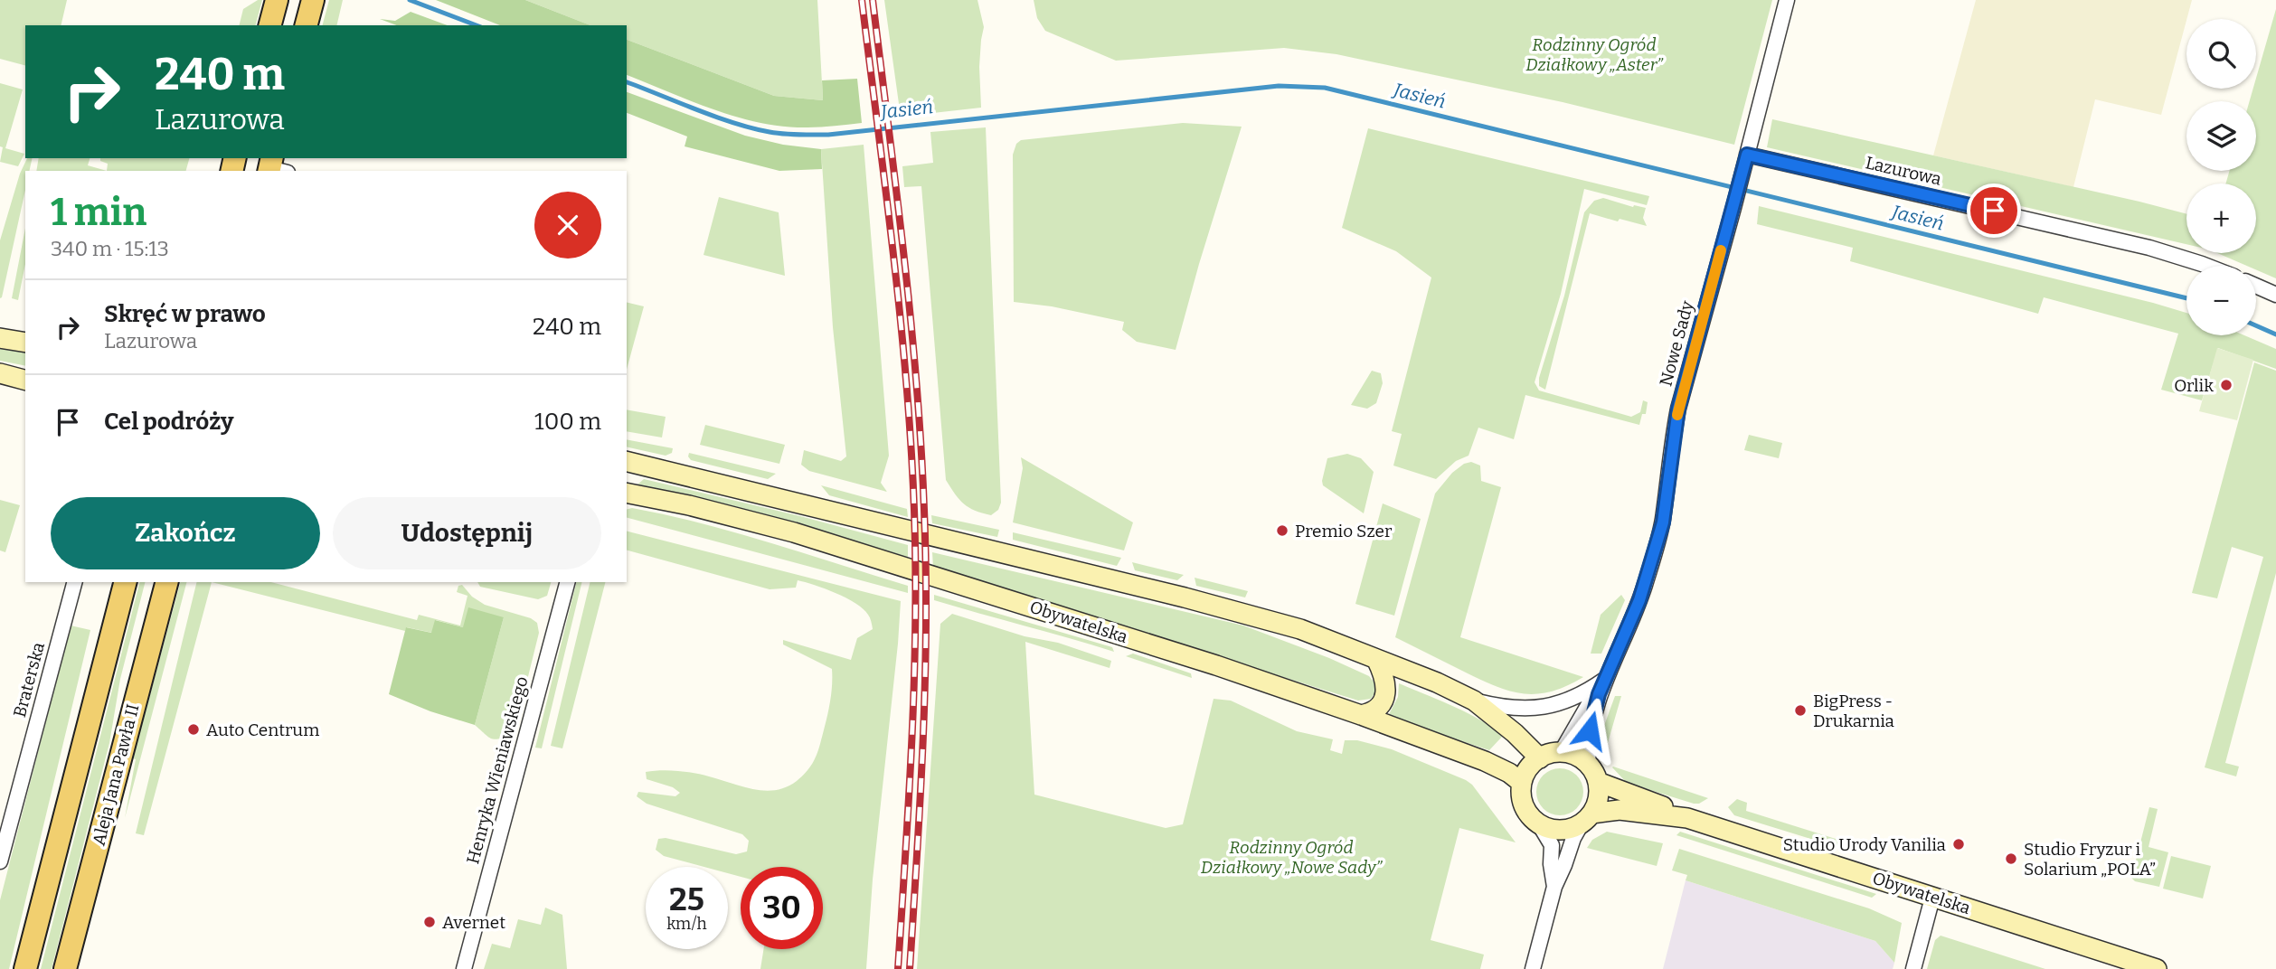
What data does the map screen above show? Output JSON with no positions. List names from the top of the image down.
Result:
{
  "streets": {
    "main road": ["Obywatelska", "Aleja Jana Pawła II"],
    "street": [
      "Lazurowa",
      "Nowe Sady",
      "Braterska",
      "Henryka Wieniawskiego"
    ]
  },
  "crossings": [
    ["Lazurowa", "Nowe Sady"],
    ["Nowe Sady", "Obywatelska"]
  ],
  "water": ["Jasień"],
  "parks": ["Rodzinny Ogród Działkowy „Aster”", "Rodzinny Ogród Działkowy „Nowe Sady”"],
  "places": [
    "Orlik",
    "Premio Szer",
    "BigPress - Drukarnia",
    "Auto Centrum",
    "Studio Urody Vanilia",
    "Studio Fryzur i Solarium „POLA”",
    "Avernet"
  ],
  "page": {
    "map_buttons": ["+", "−"],
    "turn": ["240 m", "Lazurowa"],
    "heading": ["1 min", "340 m · 15:13"],
    "list": [
      {
        "name": "Skręć w prawo",
        "note": "Lazurowa",
        "value": "240 m"
      },
      {
        "name": "Cel podróży",
        "value": "100 m"
      }
    ],
    "buttons": ["Zakończ", "Udostępnij"],
    "speed": "25 km/h",
    "limit": "30"
  }
}
